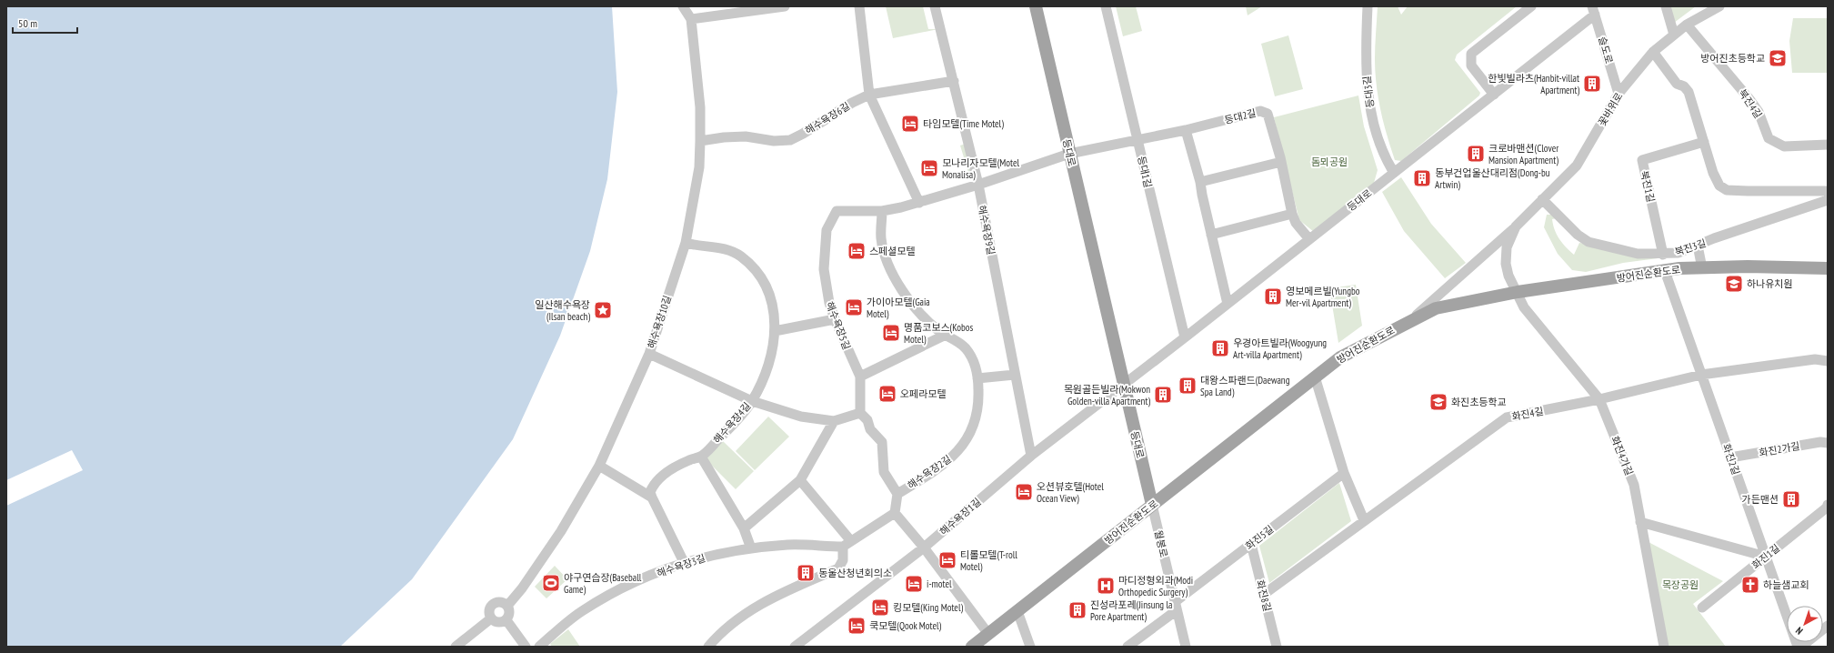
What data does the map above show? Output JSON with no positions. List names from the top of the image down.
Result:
{
  "streets": {
    "main road": ["등대로", "방어진순환도로"],
    "street": [
      "슬도로",
      "등대3길",
      "북진4길",
      "꽃바위로",
      "등대2길",
      "해수욕장6길",
      "등대1길",
      "북진1길",
      "해수욕장9길",
      "북진3길",
      "해수욕장10길",
      "해수욕장5길",
      "화진4길",
      "해수욕장4길",
      "화진2가길",
      "화진4가길",
      "화진2길",
      "해수욕장2길",
      "해수욕장1길",
      "화진5길",
      "월봉로",
      "화진1길",
      "해수욕장3길",
      "화진8길"
    ]
  },
  "crossings": [
    ["슬도로", "꽃바위로"],
    ["슬도로", "등대로"],
    ["등대3길", "등대로"],
    ["북진4길", "꽃바위로"],
    ["꽃바위로", "북진3길"],
    ["꽃바위로", "방어진순환도로"],
    ["꽃바위로", "화진4가길"],
    ["등대2길", "등대로"],
    ["등대2길", "등대1길"],
    ["등대2길", "해수욕장5길"],
    ["해수욕장6길", "해수욕장9길"],
    ["해수욕장6길", "해수욕장10길"],
    ["등대로", "등대1길"],
    ["등대로", "방어진순환도로"],
    ["등대로", "해수욕장5길"],
    ["등대로", "해수욕장1길"],
    ["등대로", "월봉로"],
    ["북진1길", "북진3길"],
    ["해수욕장9길", "해수욕장5길"],
    ["해수욕장9길", "해수욕장1길"],
    ["방어진순환도로", "화진4가길"],
    ["방어진순환도로", "화진2길"],
    ["방어진순환도로", "월봉로"],
    ["해수욕장10길", "해수욕장4길"],
    ["해수욕장5길", "해수욕장2길"],
    ["화진4길", "화진4가길"],
    ["화진4길", "화진2길"],
    ["화진4길", "화진8길"],
    ["화진2가길", "화진2길"],
    ["화진2길", "화진1길"],
    ["화진5길", "월봉로"],
    ["화진5길", "화진8길"]
  ],
  "parks": ["돔뫼공원", "목장공원"],
  "places": {
    "school or university": ["방어진초등학교", "하나유치원", "화진초등학교"],
    "building": [
      "한빛빌라츠(Hanbit-villat Apartment)",
      "크로바맨션(Clover Mansion Apartment)",
      "동부건업울산대리점(Dong-bu Artwin)",
      "영보메르빌(Yungbo Mer-vil Apartment)",
      "우경아트빌라(Woogyung Art-villa Apartment)",
      "대왕스파랜드(Daewang Spa Land)",
      "목원골든빌라(Mokwon Golden-villa Apartment)",
      "가든맨션",
      "동울산청년회의소",
      "진성라포레(Jinsung la Pore Apartment)"
    ],
    "hotel": [
      "타임모텔(Time Motel)",
      "모나리자모텔(Motel Monalisa)",
      "스페셜모텔",
      "가이아모텔(Gaia Motel)",
      "명품코보스(Kobos Motel)",
      "오페라모텔",
      "오션뷰호텔(Hotel Ocean View)",
      "티롤모텔(T-roll Motel)",
      "i-motel",
      "킹모텔(King Motel)",
      "쿡모텔(Qook Motel)"
    ],
    "place": ["일산해수욕장 (Ilsan beach)"],
    "sports": ["야구연습장(Baseball Game)"],
    "church": ["하늘샘교회"],
    "hospital": ["마디정형외과(Modi Orthopedic Surgery)"]
  },
  "scale_bar": "50 m",
  "north": "bottom left"
}
